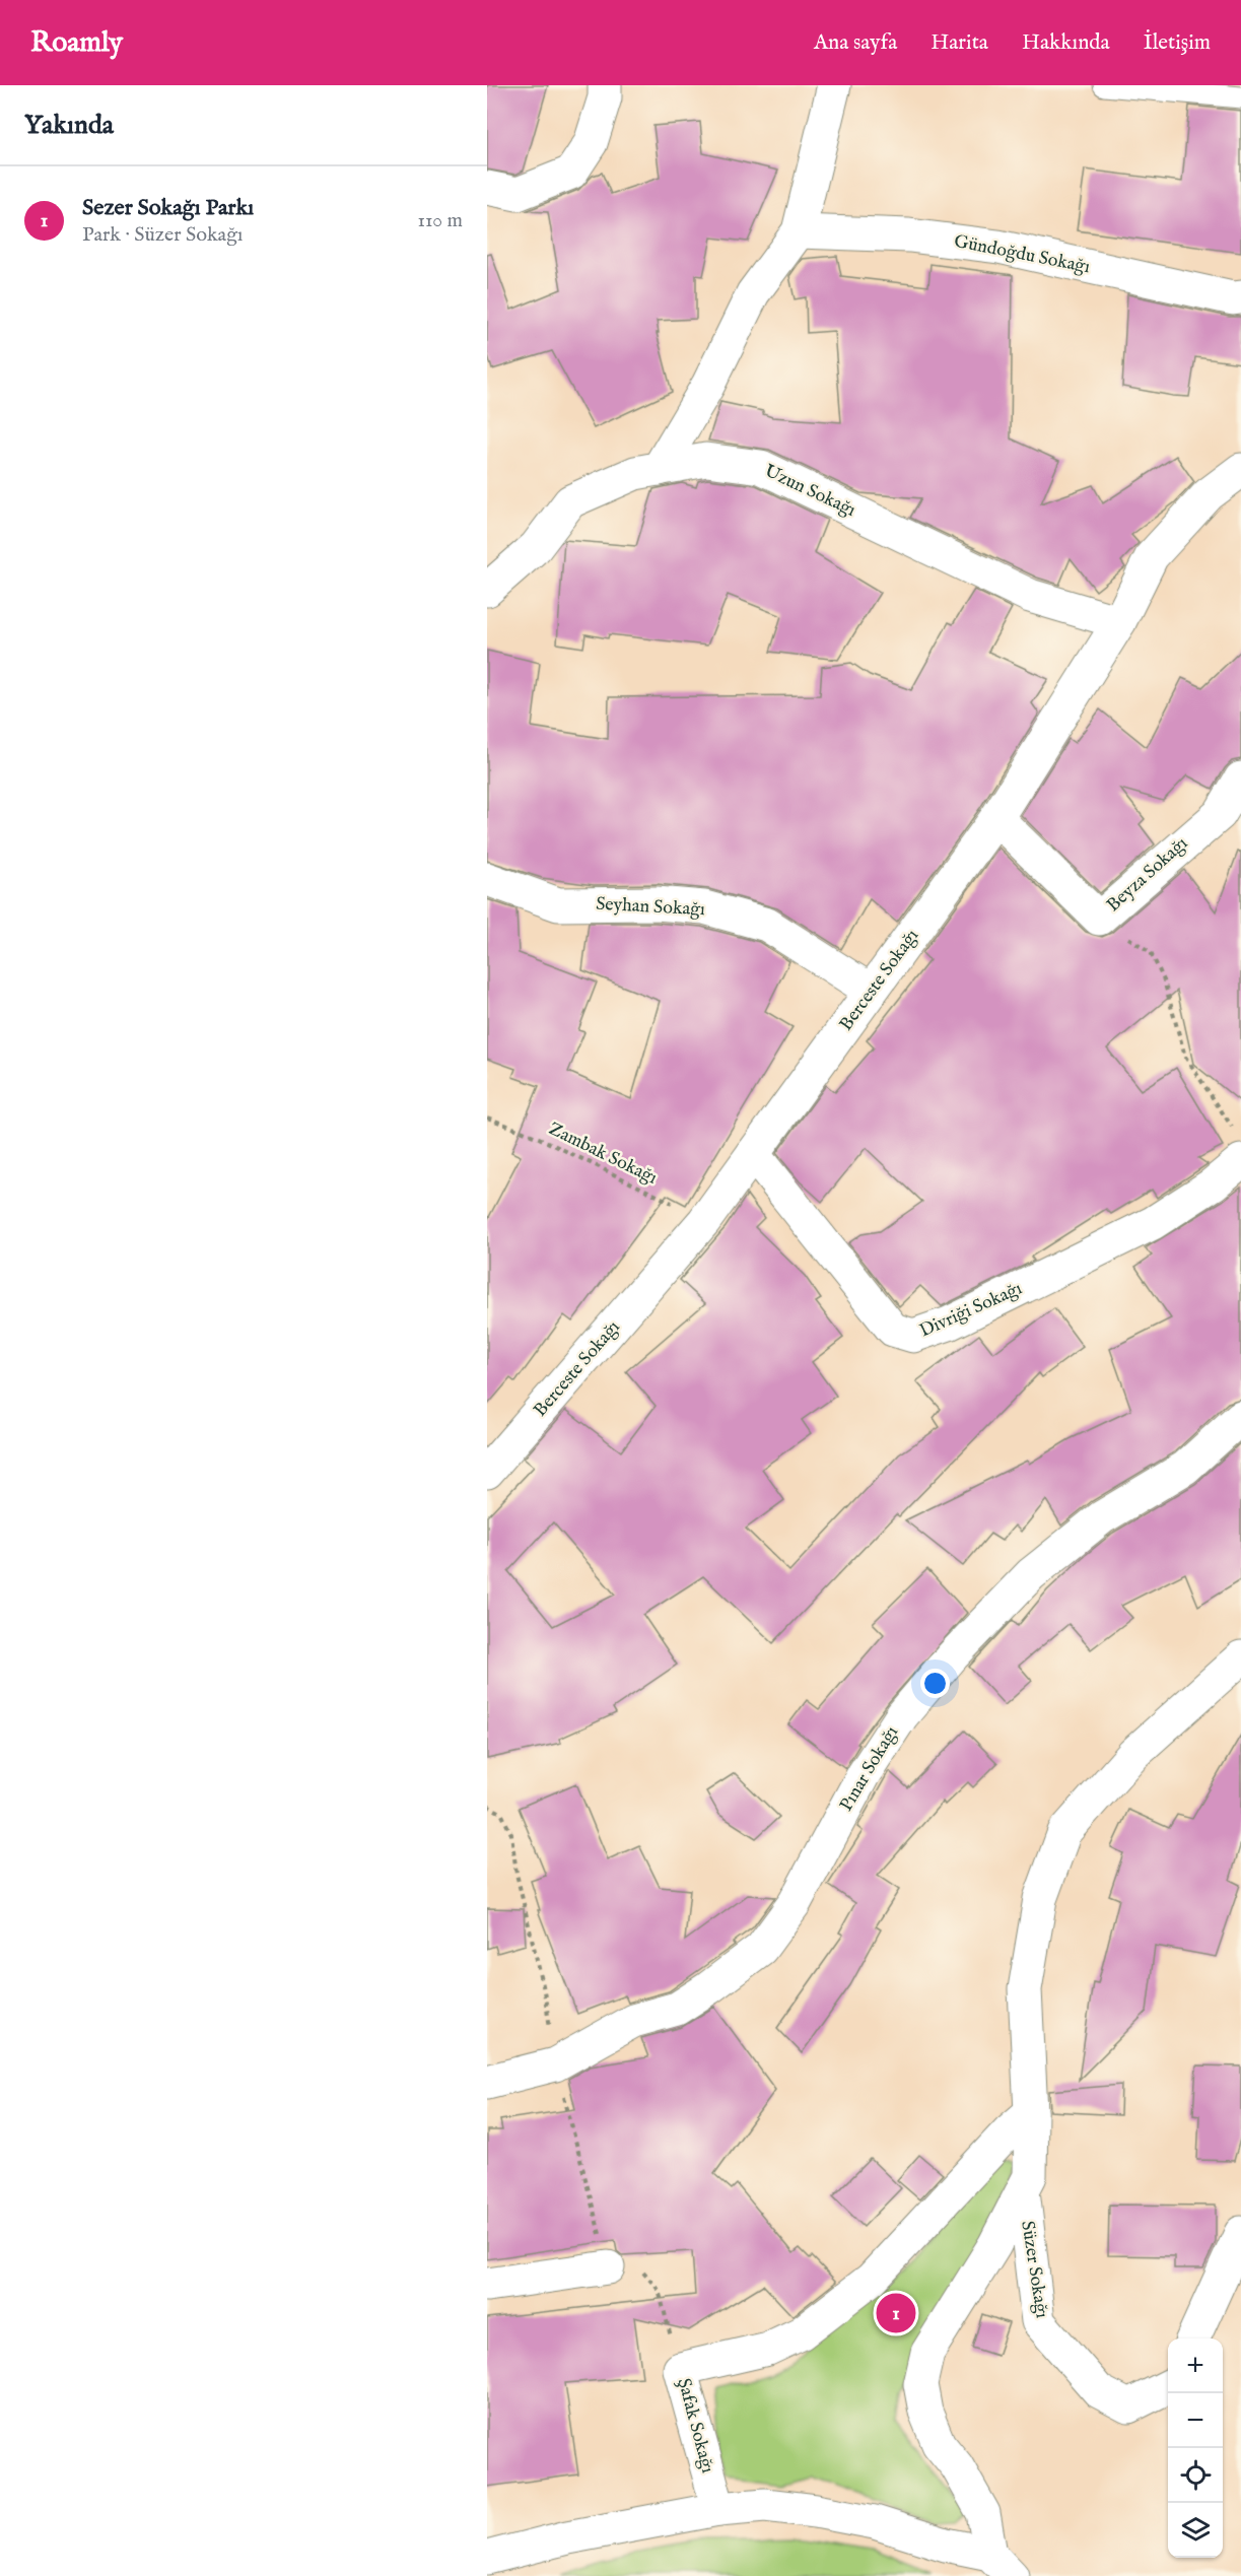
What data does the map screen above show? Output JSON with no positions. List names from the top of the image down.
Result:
{
  "streets": {
    "street": [
      "Gündoğdu Sokağı",
      "Uzun Sokağı",
      "Beyza Sokağı",
      "Seyhan Sokağı",
      "Berceste Sokağı",
      "Divriği Sokağı",
      "Pınar Sokağı",
      "Süzer Sokağı",
      "Şafak Sokağı"
    ],
    "path": ["Zambak Sokağı"]
  },
  "crossings": [
    ["Uzun Sokağı", "Berceste Sokağı"],
    ["Beyza Sokağı", "Berceste Sokağı"],
    ["Seyhan Sokağı", "Berceste Sokağı"],
    ["Berceste Sokağı", "Zambak Sokağı"],
    ["Berceste Sokağı", "Divriği Sokağı"]
  ],
  "page": {
    "header": "Roamly",
    "nav": [
      "Ana sayfa",
      "Harita",
      "Hakkında",
      "İletişim"
    ],
    "heading": "Yakında",
    "list": [
      {
        "mark": "1",
        "name": "Sezer Sokağı Parkı",
        "note": "Park · Süzer Sokağı",
        "value": "110 m"
      }
    ],
    "pins": "1",
    "map_buttons": ["+", "−"]
  }
}
